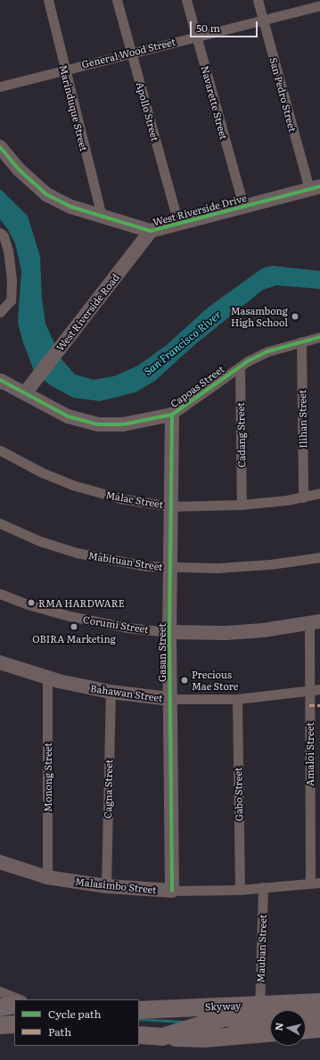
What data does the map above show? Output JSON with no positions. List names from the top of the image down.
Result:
{
  "streets": {
    "highway": ["Skyway"],
    "street": [
      "General Wood Street",
      "San Pedro Street",
      "Navarette Street",
      "Marinduque Street",
      "Apollo Street",
      "West Riverside Drive",
      "West Riverside Road",
      "Capoas Street",
      "Ilihan Street",
      "Cadang Street",
      "Malac Street",
      "Mabituan Street",
      "Corumi Street",
      "Gasan Street",
      "Bahawan Street",
      "Amaloi Street",
      "Monong Street",
      "Cagna Street",
      "Gabo Street",
      "Malasimbo Street",
      "Mauban Street"
    ]
  },
  "crossings": [
    ["General Wood Street", "San Pedro Street"],
    ["General Wood Street", "Navarette Street"],
    ["General Wood Street", "Marinduque Street"],
    ["General Wood Street", "Apollo Street"],
    ["San Pedro Street", "West Riverside Drive"],
    ["Navarette Street", "West Riverside Drive"],
    ["Marinduque Street", "West Riverside Drive"],
    ["Apollo Street", "West Riverside Drive"],
    ["West Riverside Drive", "West Riverside Road"],
    ["West Riverside Road", "Capoas Street"],
    ["Capoas Street", "Ilihan Street"],
    ["Capoas Street", "Cadang Street"],
    ["Capoas Street", "Gasan Street"],
    ["Ilihan Street", "Malac Street"],
    ["Cadang Street", "Malac Street"],
    ["Malac Street", "Gasan Street"],
    ["Mabituan Street", "Gasan Street"],
    ["Corumi Street", "Gasan Street"],
    ["Corumi Street", "Amaloi Street"],
    ["Gasan Street", "Bahawan Street"],
    ["Gasan Street", "Malasimbo Street"],
    ["Bahawan Street", "Amaloi Street"],
    ["Bahawan Street", "Monong Street"],
    ["Bahawan Street", "Cagna Street"],
    ["Bahawan Street", "Gabo Street"],
    ["Amaloi Street", "Malasimbo Street"],
    ["Monong Street", "Malasimbo Street"],
    ["Cagna Street", "Malasimbo Street"],
    ["Gabo Street", "Malasimbo Street"],
    ["Malasimbo Street", "Mauban Street"]
  ],
  "water": ["San Francisco River"],
  "places": [
    "Masambong High School",
    "RMA HARDWARE",
    "OBIRA Marketing",
    "Precious Mae Store"
  ],
  "legend": ["Cycle path", "Path"],
  "scale_bar": "50 m",
  "north": "left"
}
